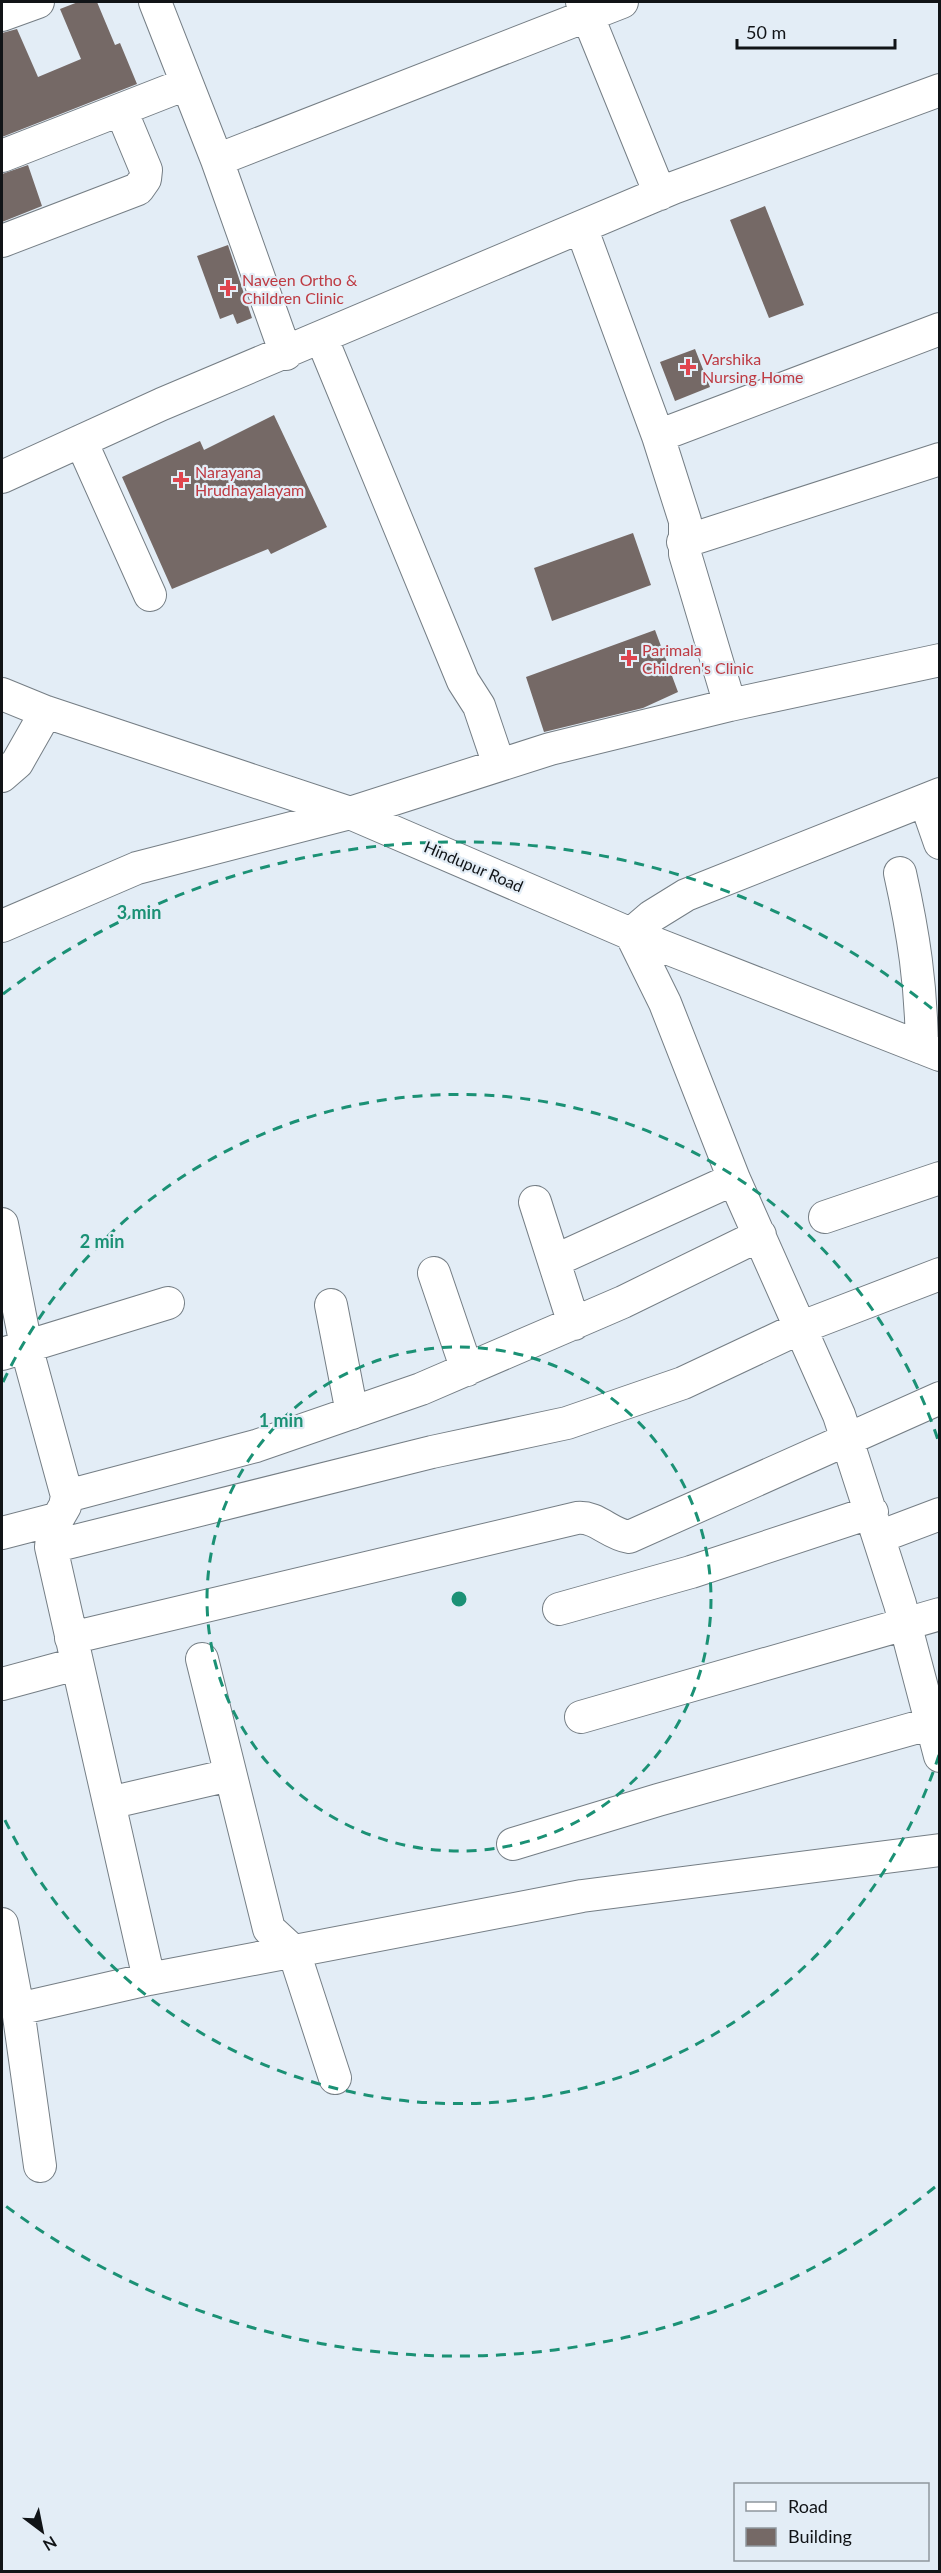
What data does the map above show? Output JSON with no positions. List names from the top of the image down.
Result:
{
  "streets": {
    "street": ["Hindupur Road"]
  },
  "places": {
    "health": [
      "Naveen Ortho & Children Clinic",
      "Varshika Nursing Home",
      "Narayana Hrudhayalayam",
      "Parimala Children's Clinic"
    ]
  },
  "legend": ["Road", "Building"],
  "scale_bar": "50 m",
  "north": "bottom right",
  "rings": ["3 min", "2 min", "1 min"]
}
